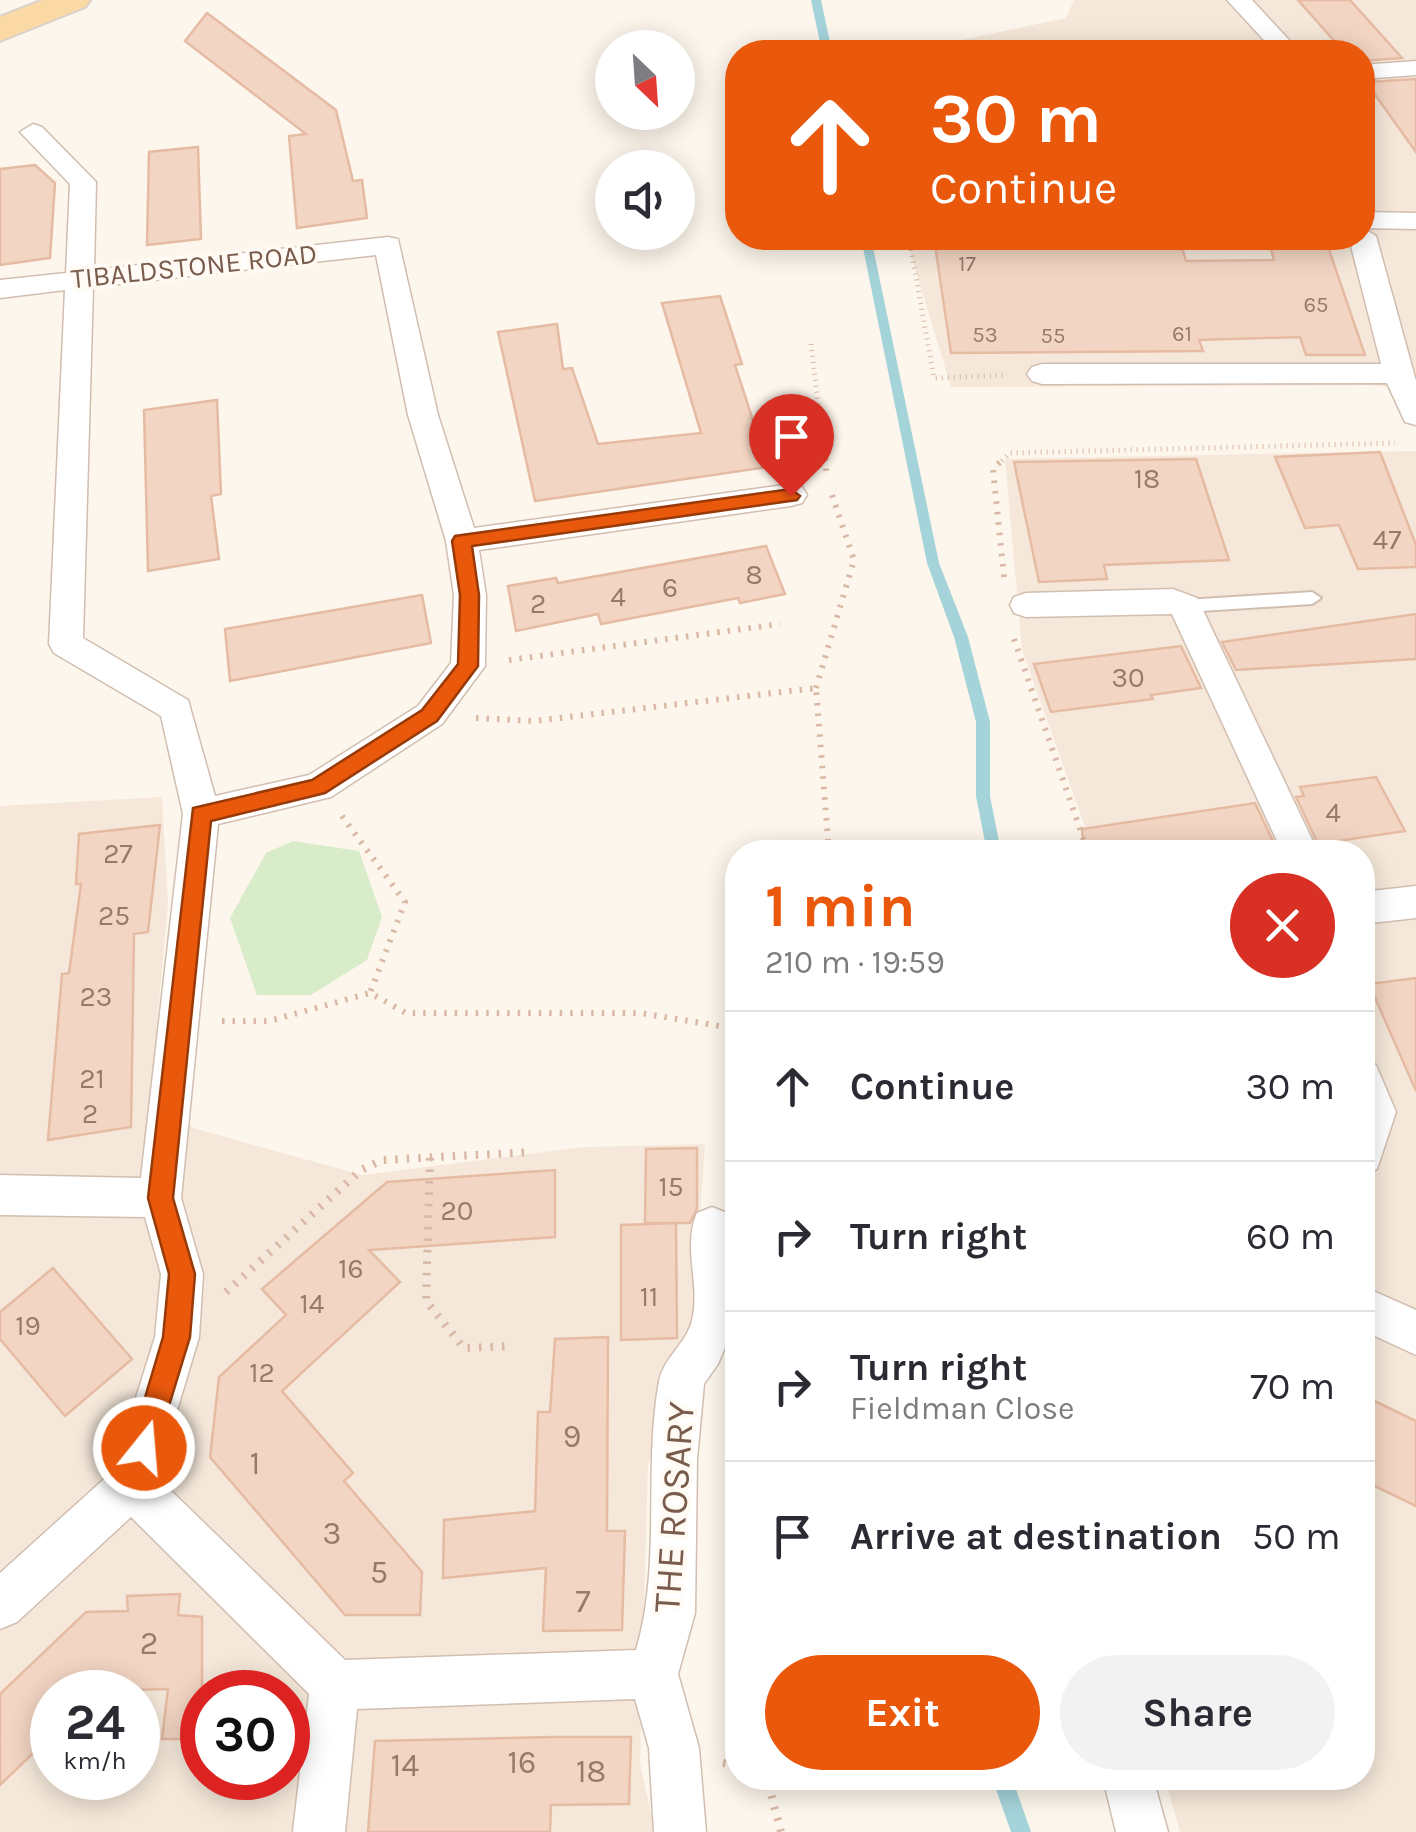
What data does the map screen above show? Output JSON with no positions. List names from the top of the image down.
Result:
{
  "streets": {
    "street": ["TIBALDSTONE ROAD", "THE ROSARY"]
  },
  "house_numbers": [
    "17",
    "65",
    "61",
    "53",
    "55",
    "18",
    "47",
    "8",
    "6",
    "4",
    "2",
    "30",
    "4",
    "27",
    "25",
    "23",
    "21",
    "2",
    "15",
    "20",
    "16",
    "11",
    "14",
    "19",
    "12",
    "9",
    "1",
    "3",
    "5",
    "7",
    "2",
    "16",
    "14",
    "18"
  ],
  "north": "bottom right",
  "page": {
    "turn": ["30 m", "Continue"],
    "heading": ["1 min", "210 m · 19:59"],
    "list": [
      {
        "name": "Continue",
        "value": "30 m"
      },
      {
        "name": "Turn right",
        "value": "60 m"
      },
      {
        "name": "Turn right",
        "note": "Fieldman Close",
        "value": "70 m"
      },
      {
        "name": "Arrive at destination",
        "value": "50 m"
      }
    ],
    "buttons": ["Exit", "Share"],
    "speed": "24 km/h",
    "limit": "30"
  }
}
